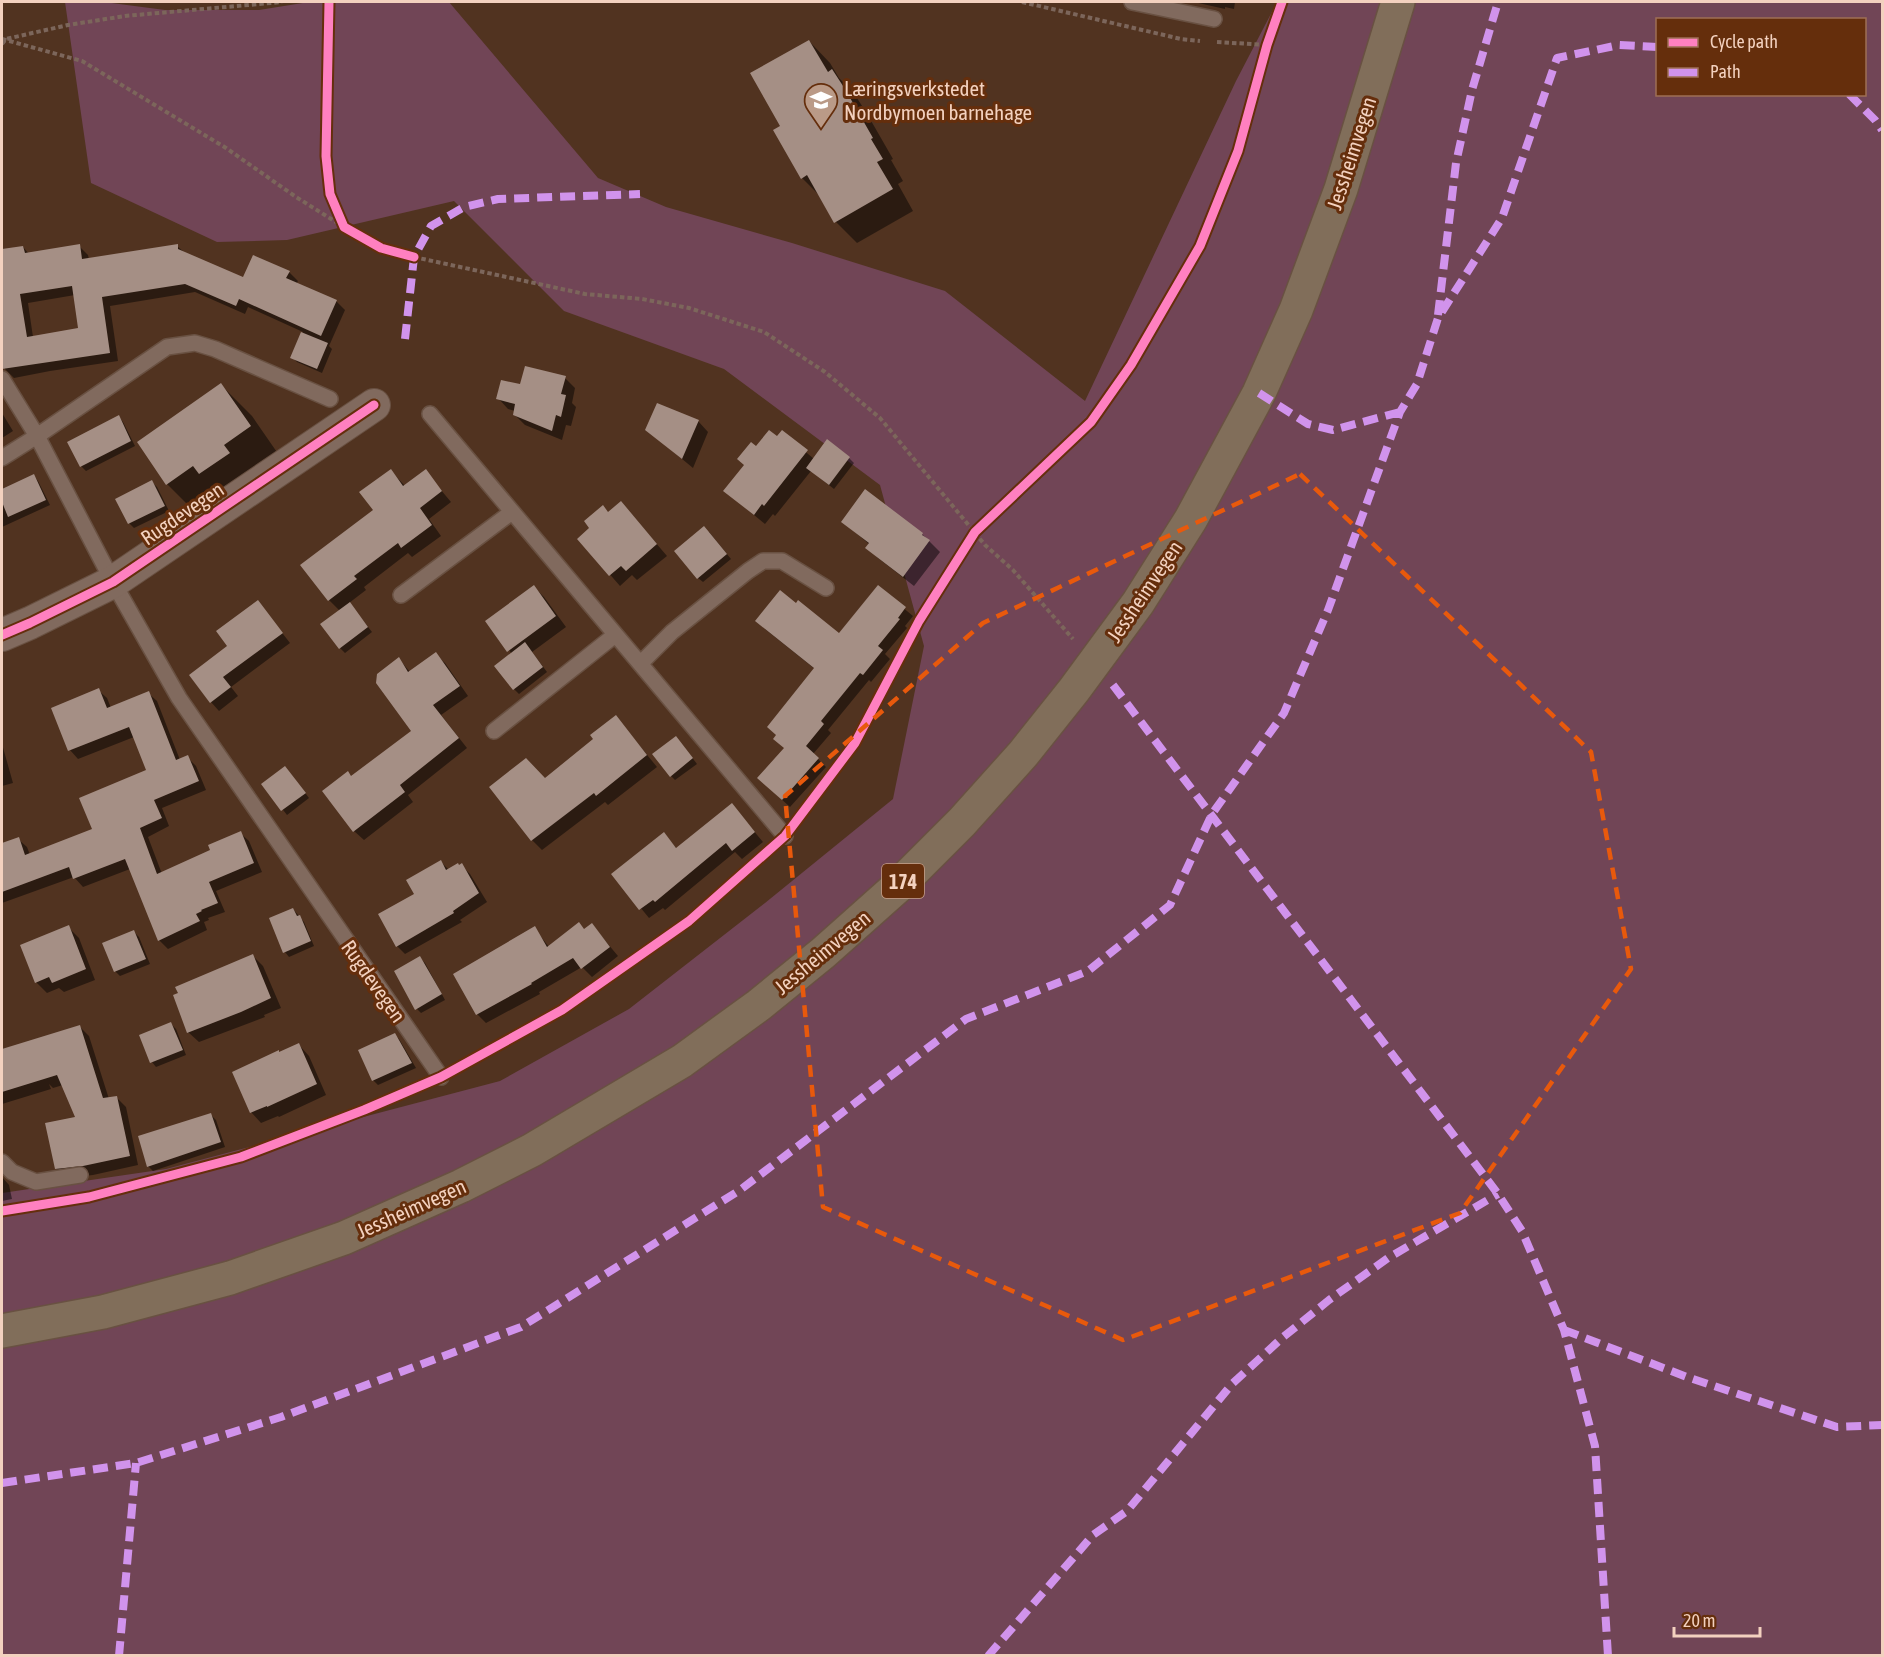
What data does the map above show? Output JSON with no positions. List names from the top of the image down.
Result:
{
  "streets": {
    "main road": ["Jessheimvegen", "174"],
    "street": ["Rugdevegen"]
  },
  "places": {
    "school or university": ["Læringsverkstedet Nordbymoen barnehage"]
  },
  "legend": ["Cycle path", "Path"],
  "scale_bar": "20 m"
}
